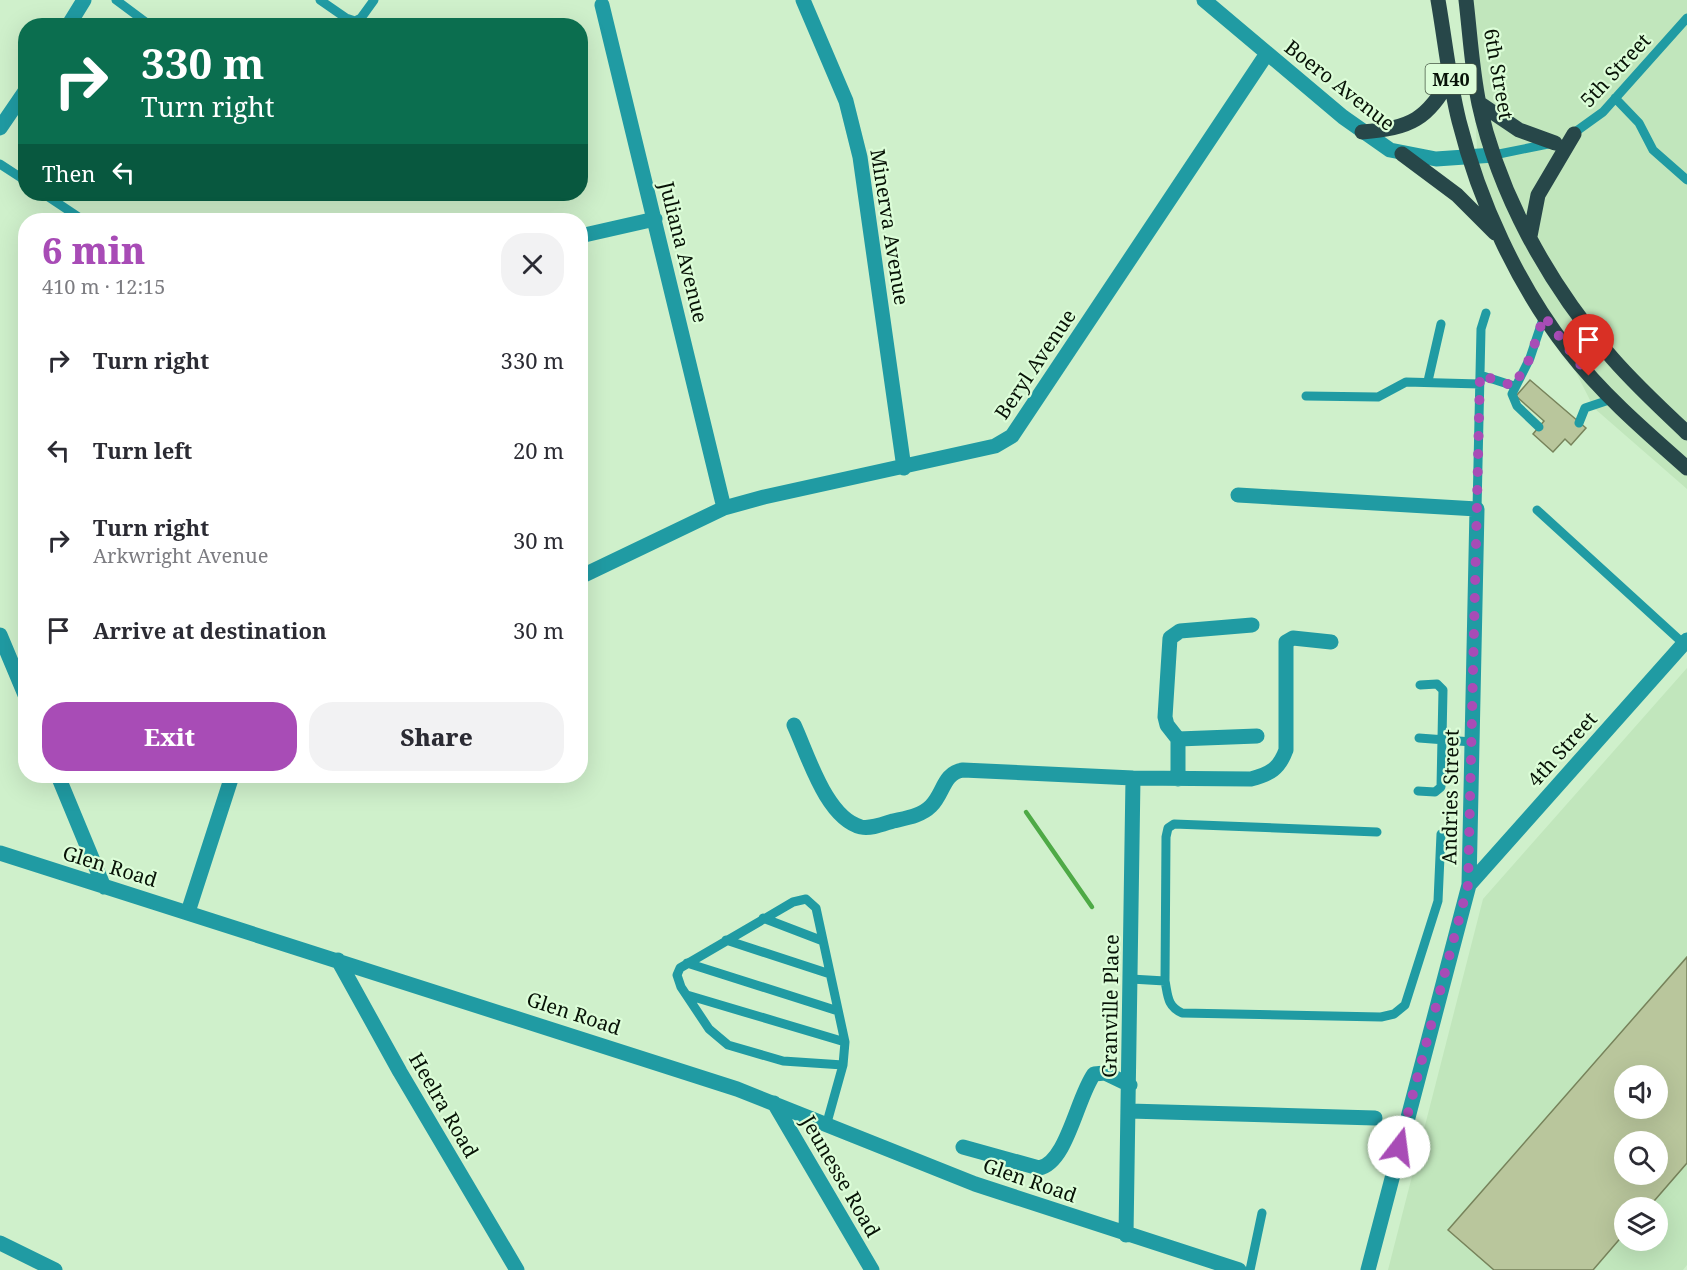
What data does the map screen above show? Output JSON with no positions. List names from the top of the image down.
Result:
{
  "streets": {
    "main road": ["6th Street", "M40"],
    "street": [
      "Boero Avenue",
      "Minerva Avenue",
      "Juliana Avenue",
      "Beryl Avenue",
      "4th Street",
      "Andries Street",
      "Glen Road",
      "Granville Place",
      "Heelra Road",
      "Jeunesse Road"
    ],
    "lane": ["5th Street"]
  },
  "crossings": [
    ["5th Street", "6th Street"],
    ["5th Street", "M40"],
    ["5th Street", "Boero Avenue"],
    ["6th Street", "M40"],
    ["6th Street", "Boero Avenue"],
    ["M40", "Boero Avenue"],
    ["Boero Avenue", "Beryl Avenue"],
    ["Minerva Avenue", "Beryl Avenue"],
    ["Juliana Avenue", "Beryl Avenue"],
    ["4th Street", "Andries Street"],
    ["Glen Road", "Granville Place"],
    ["Glen Road", "Heelra Road"],
    ["Glen Road", "Jeunesse Road"]
  ],
  "page": {
    "turn": ["330 m", "Turn right"],
    "then": "Then",
    "heading": ["6 min", "410 m · 12:15"],
    "list": [
      {
        "name": "Turn right",
        "value": "330 m"
      },
      {
        "name": "Turn left",
        "value": "20 m"
      },
      {
        "name": "Turn right",
        "note": "Arkwright Avenue",
        "value": "30 m"
      },
      {
        "name": "Arrive at destination",
        "value": "30 m"
      }
    ],
    "buttons": ["Exit", "Share"]
  }
}
